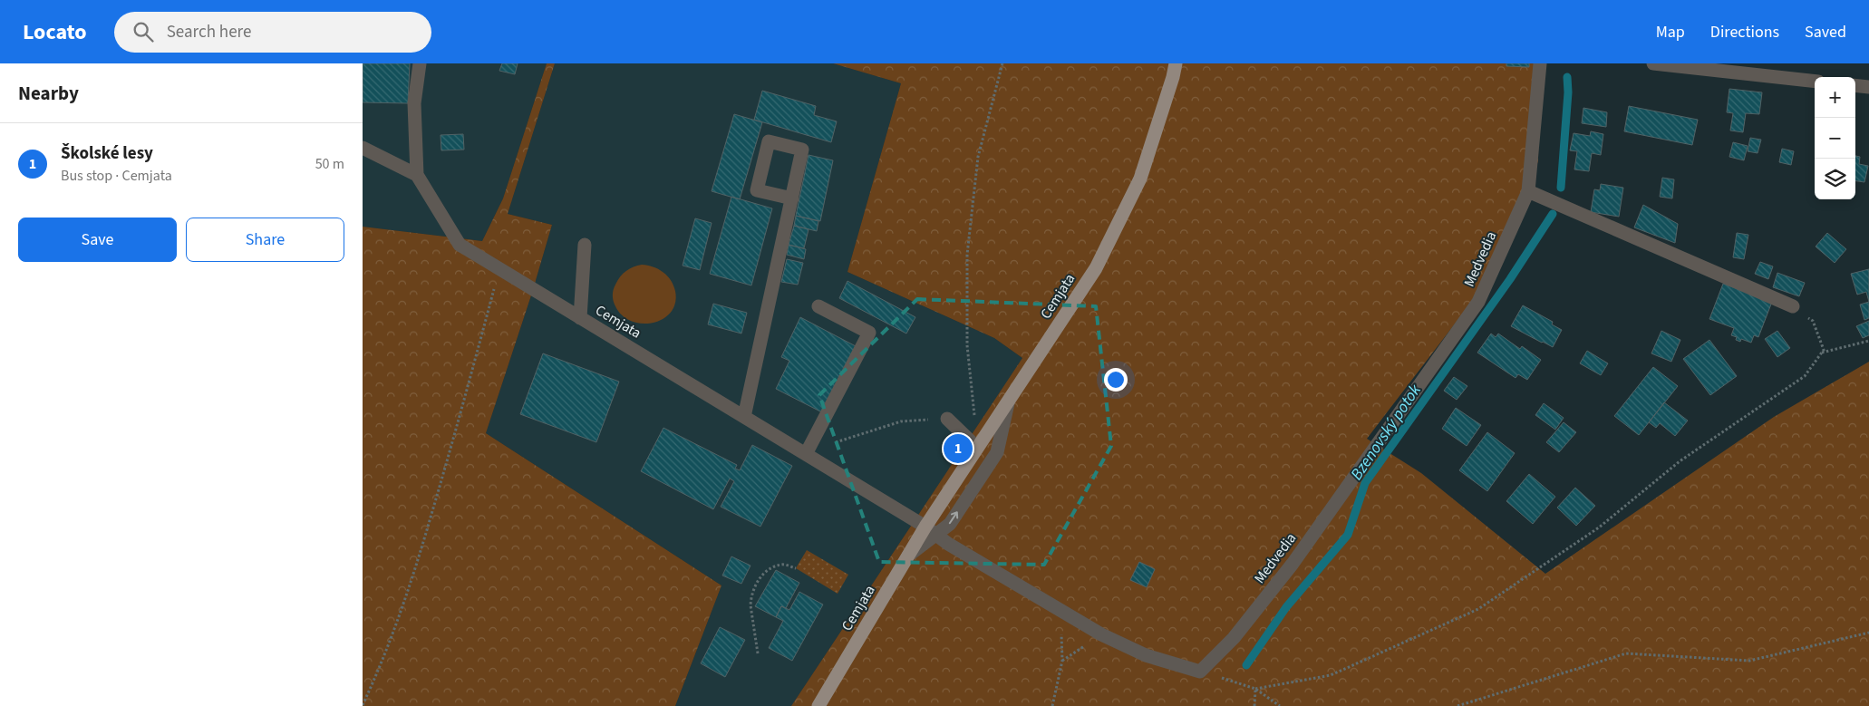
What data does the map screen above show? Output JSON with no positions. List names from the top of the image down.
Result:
{
  "streets": {
    "main road": ["Cemjata"],
    "street": ["Medvedia"]
  },
  "water": ["Bzenovský potok"],
  "page": {
    "header": "Locato",
    "search": "Search here",
    "nav": ["Map", "Directions", "Saved"],
    "heading": "Nearby",
    "map_buttons": ["+", "−"],
    "list": [
      {
        "mark": "1",
        "name": "Školské lesy",
        "note": "Bus stop · Cemjata",
        "value": "50 m"
      }
    ],
    "buttons": ["Save", "Share"],
    "pins": "1"
  }
}
